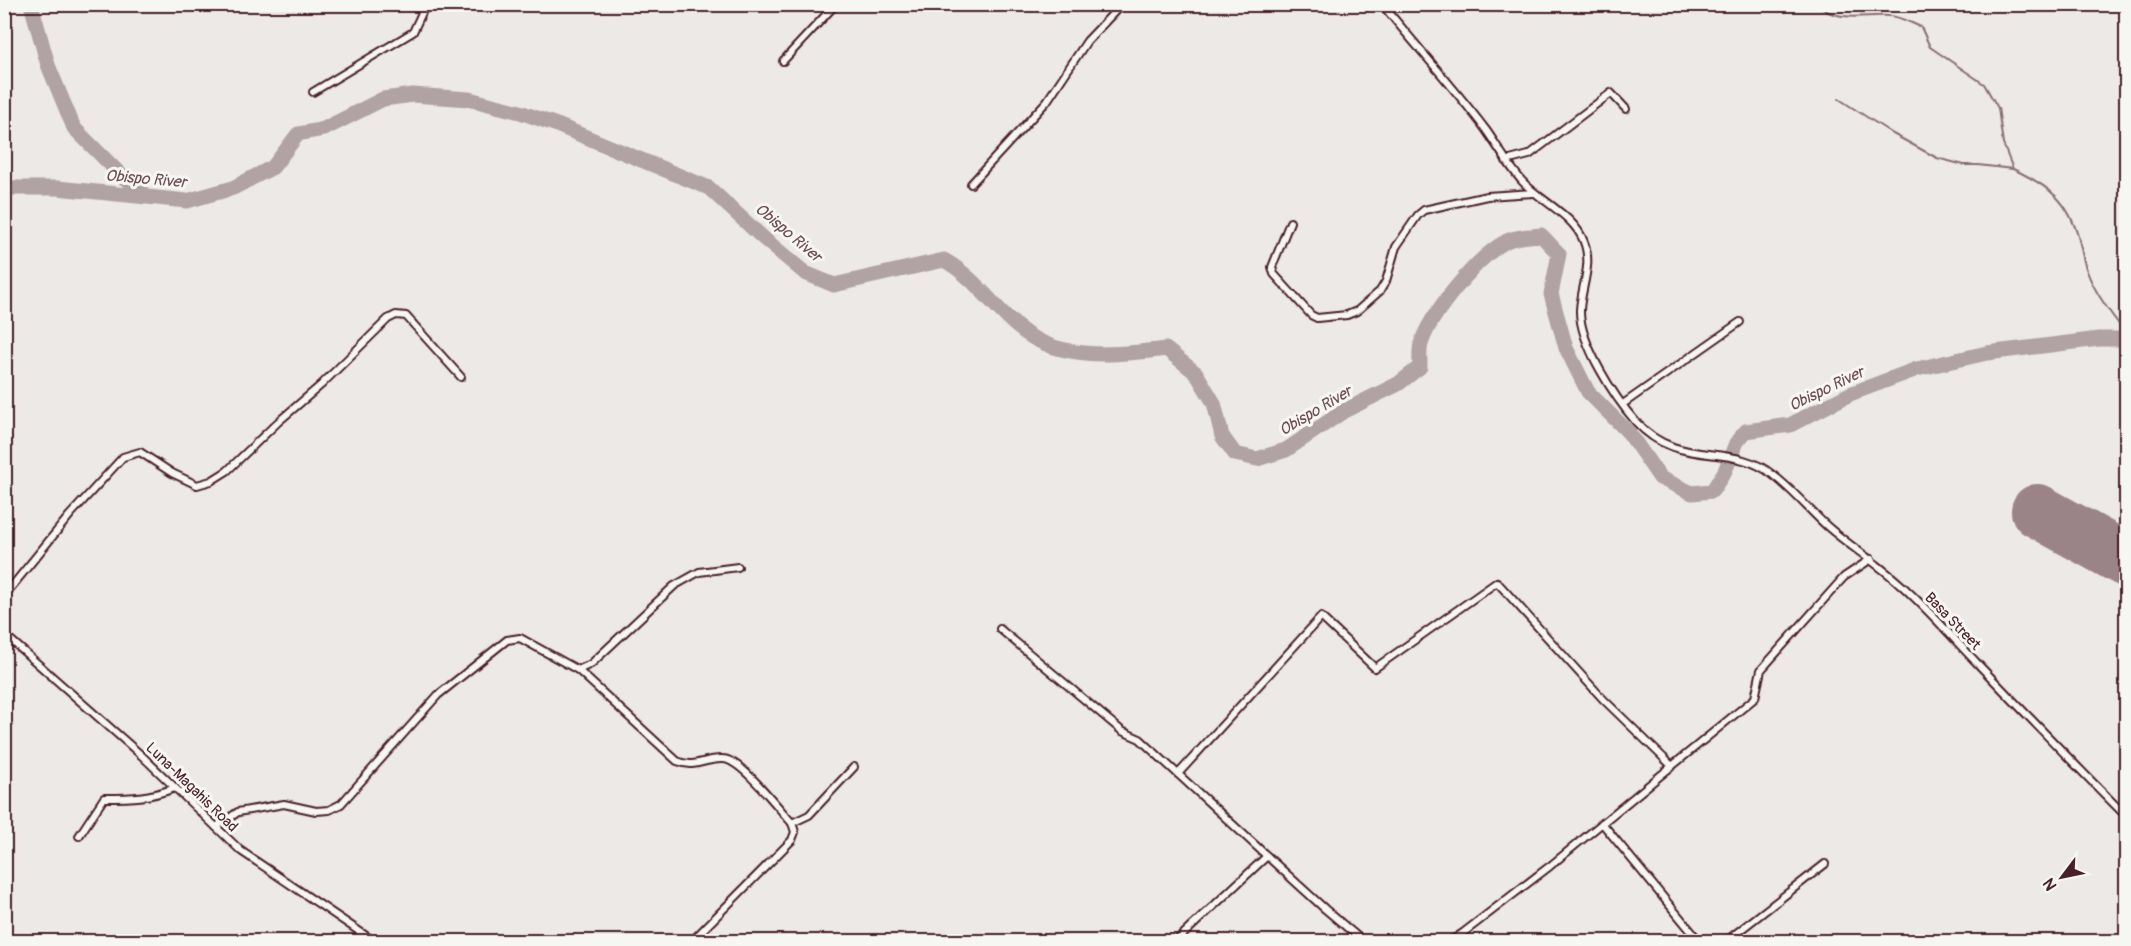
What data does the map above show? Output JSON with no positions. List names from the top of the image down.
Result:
{
  "streets": {
    "street": ["Basa Street", "Luna-Magahis Road"]
  },
  "water": ["Obispo River"],
  "north": "bottom left"
}
